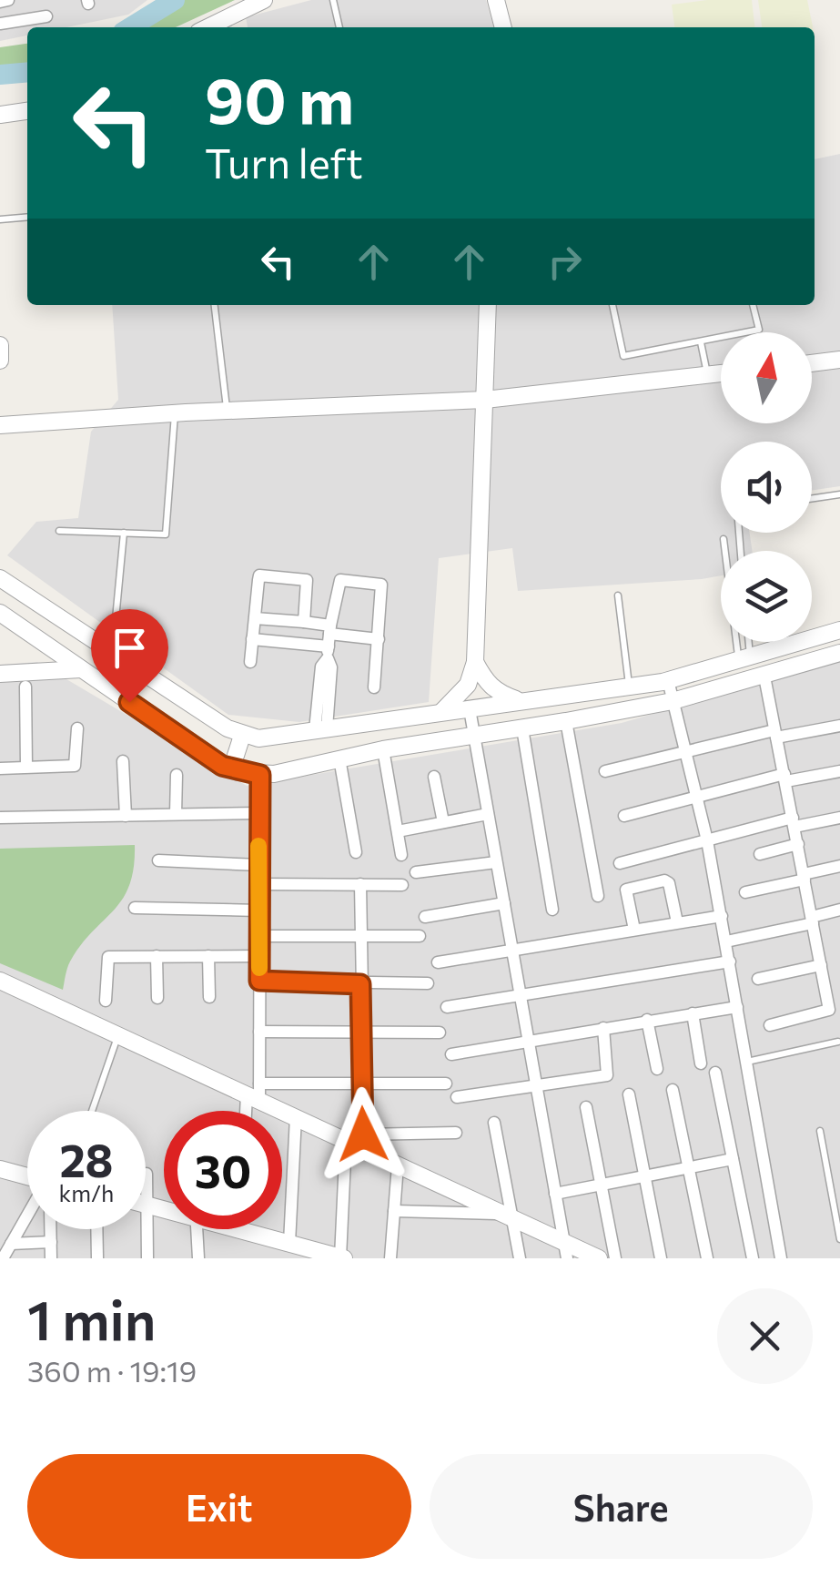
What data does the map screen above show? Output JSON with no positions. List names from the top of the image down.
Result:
{
  "north": "top",
  "page": {
    "turn": ["90 m", "Turn left"],
    "speed": "28 km/h",
    "limit": "30",
    "heading": ["1 min", "360 m · 19:19"],
    "buttons": ["Exit", "Share"]
  }
}
